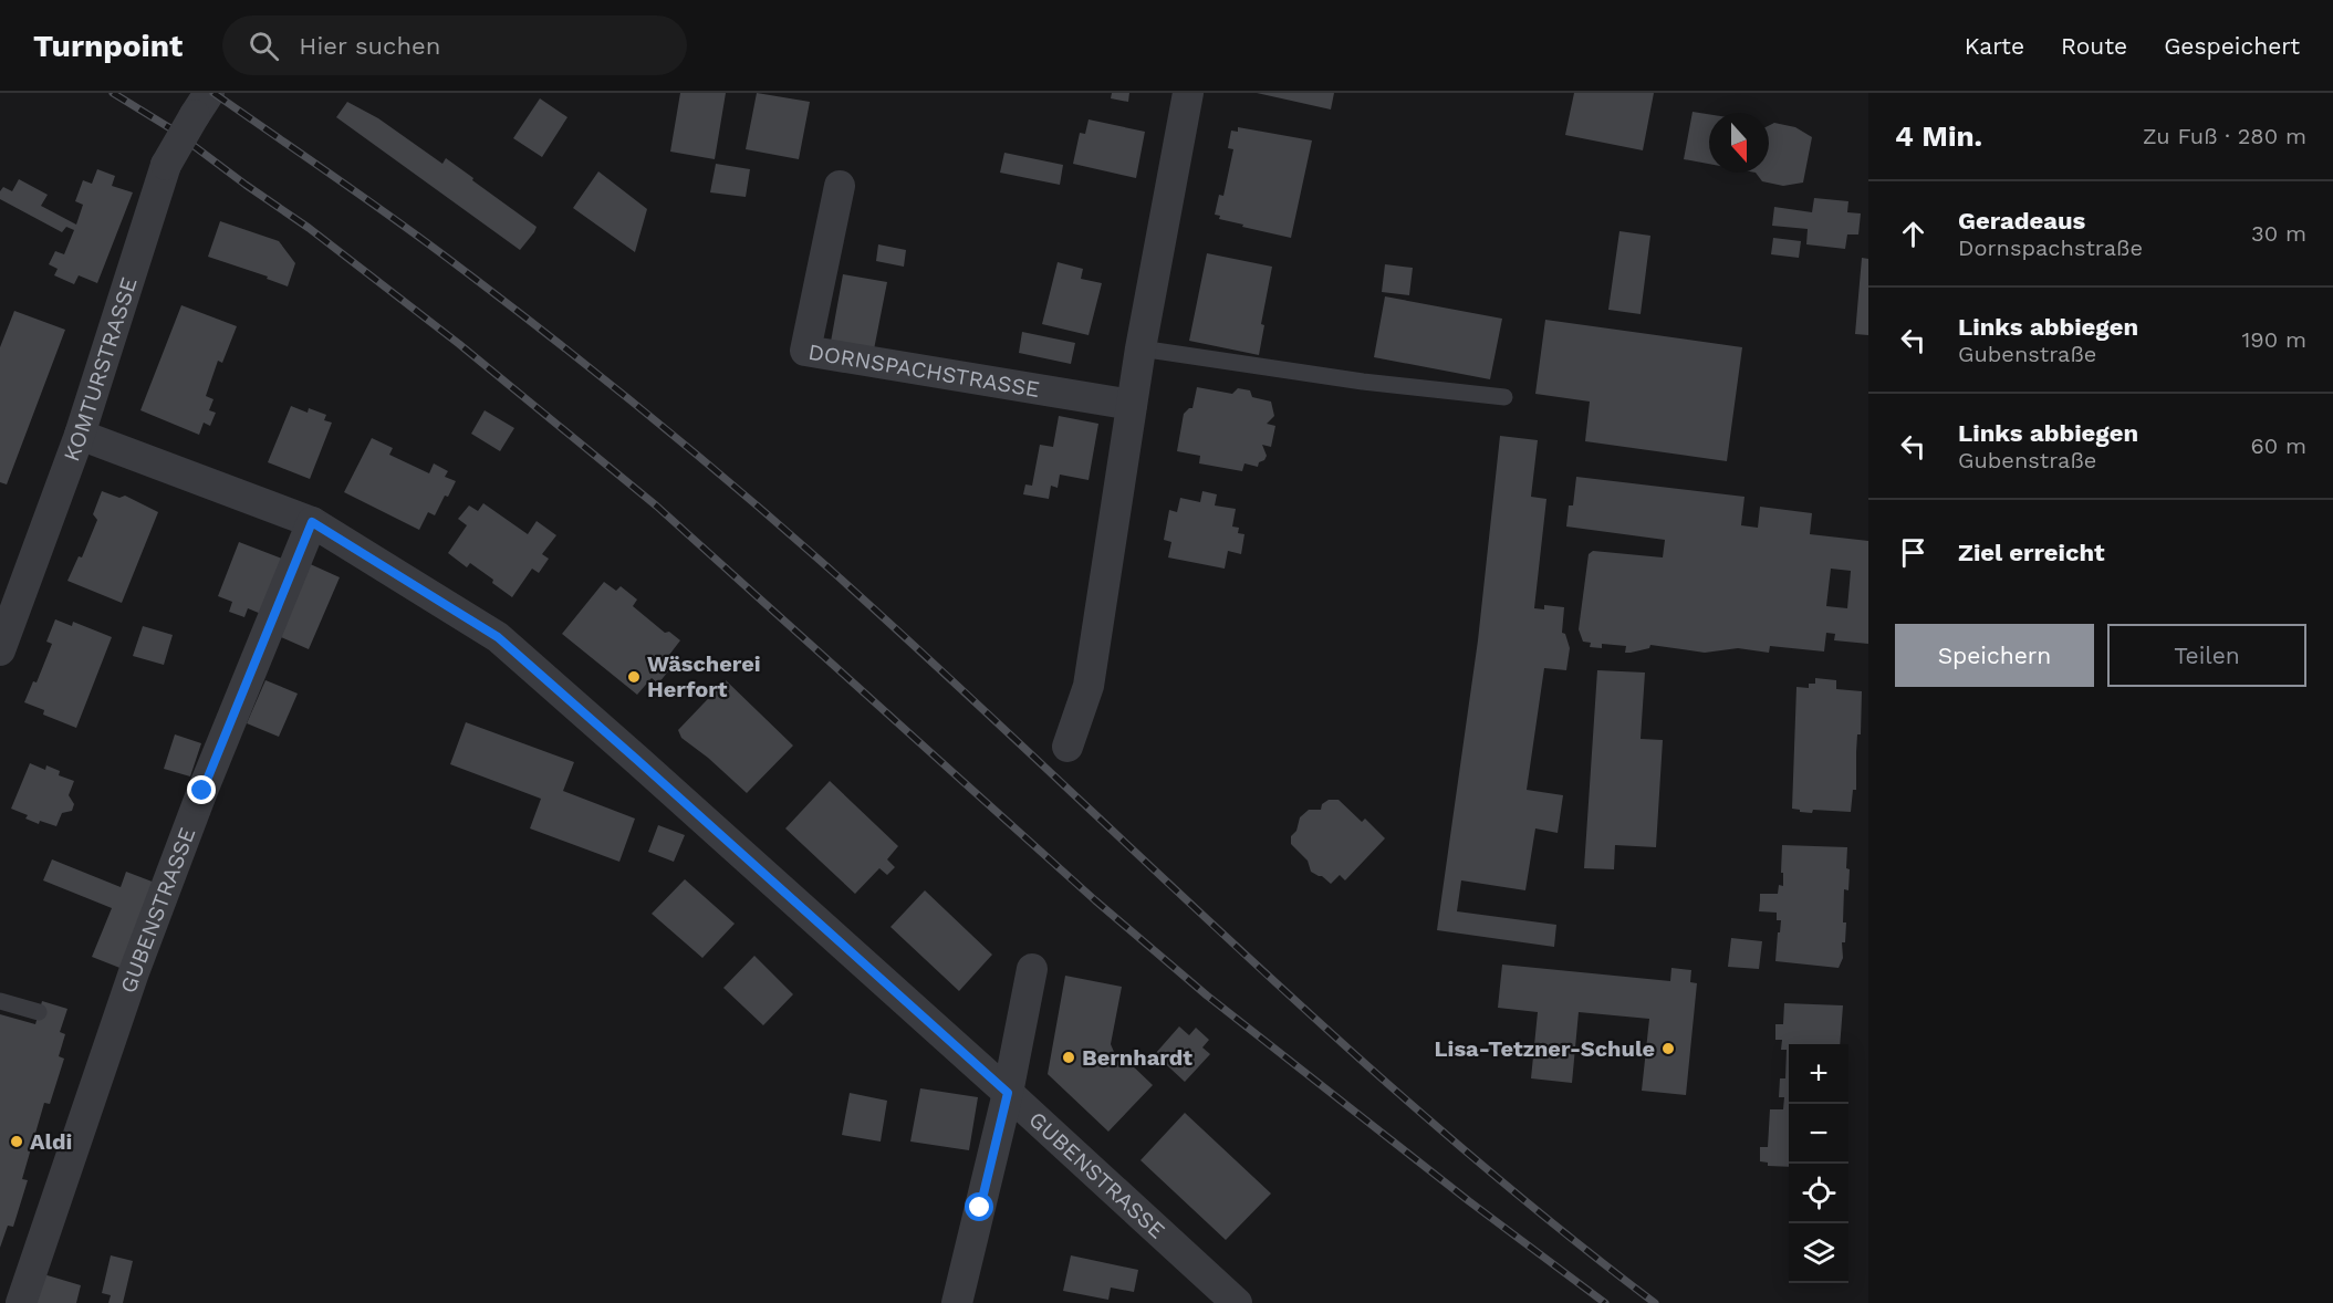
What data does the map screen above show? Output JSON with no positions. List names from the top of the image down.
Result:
{
  "streets": {
    "street": ["DORNSPACHSTRASSE", "KOMTURSTRASSE", "GUBENSTRASSE"]
  },
  "crossings": [
    ["KOMTURSTRASSE", "GUBENSTRASSE"]
  ],
  "places": [
    "Wäscherei Herfort",
    "Lisa-Tetzner-Schule",
    "Bernhardt",
    "Aldi"
  ],
  "north": "bottom",
  "page": {
    "header": "Turnpoint",
    "search": "Hier suchen",
    "nav": ["Karte", "Route", "Gespeichert"],
    "heading": ["4 Min.", "Zu Fuß · 280 m"],
    "list": [
      ["Geradeaus", "Dornspachstraße", "30 m"],
      ["Links abbiegen", "Gubenstraße", "190 m"],
      ["Links abbiegen", "Gubenstraße", "60 m"],
      "Ziel erreicht"
    ],
    "buttons": ["Speichern", "Teilen"],
    "map_buttons": ["+", "−"]
  }
}
